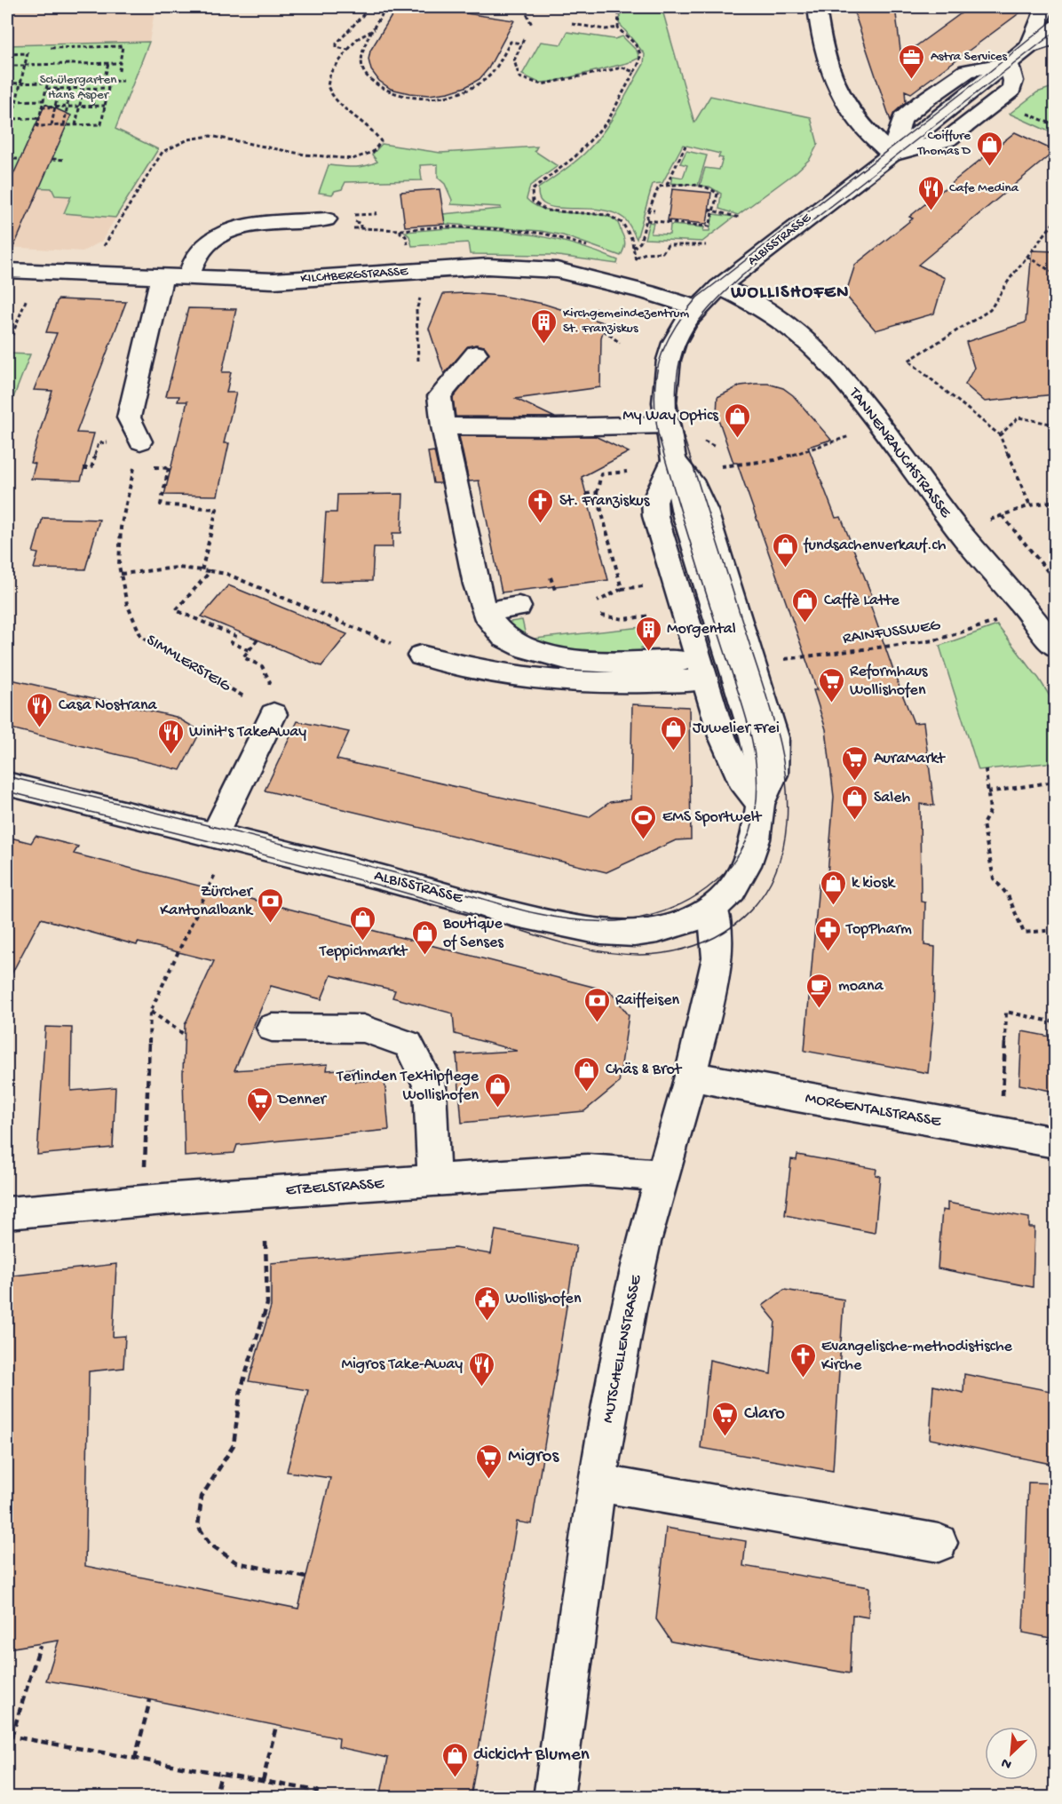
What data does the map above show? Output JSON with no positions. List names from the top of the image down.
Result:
{
  "streets": {
    "street": [
      "ALBISSTRASSE",
      "KILCHBERGSTRASSE",
      "TANNENRAUCHSTRASSE",
      "MORGENTALSTRASSE",
      "ETZELSTRASSE",
      "MUTSCHELLENSTRASSE"
    ],
    "path": ["RAINFUSSWEG", "SIMMLERSTEIG"]
  },
  "crossings": [
    ["ALBISSTRASSE", "KILCHBERGSTRASSE"],
    ["ALBISSTRASSE", "TANNENRAUCHSTRASSE"],
    ["ALBISSTRASSE", "MUTSCHELLENSTRASSE"],
    ["MORGENTALSTRASSE", "MUTSCHELLENSTRASSE"],
    ["ETZELSTRASSE", "MUTSCHELLENSTRASSE"]
  ],
  "districts": ["WOLLISHOFEN"],
  "parks": ["Schülergarten Hans Asper"],
  "places": {
    "office": ["Astra Services"],
    "shop": [
      "Coiffure Thomas D",
      "My Way Optics",
      "fundsachenverkauf.ch",
      "Caffè Latte",
      "Juwelier Frei",
      "Saleh",
      "k kiosk",
      "Teppichmarkt",
      "Boutique of Senses",
      "Chäs & Brot",
      "Terlinden Textilpflege Wollishofen",
      "dickicht Blumen"
    ],
    "restaurant": [
      "Cafe Medina",
      "Casa Nostrana",
      "Winit's TakeAway",
      "Migros Take-Away"
    ],
    "building": ["Kirchgemeindezentrum St. Franziskus", "Morgental"],
    "church": ["St. Franziskus", "Evangelische-methodistische Kirche"],
    "supermarket": [
      "Reformhaus Wollishofen",
      "AuraMarkt",
      "Denner",
      "Claro",
      "Migros"
    ],
    "sports": ["EMS Sportwelt"],
    "bank": ["Zürcher Kantonalbank", "Raiffeisen"],
    "pharmacy": ["TopPharm"],
    "cafe": ["moana"],
    "public building": ["Wollishofen"]
  },
  "north": "bottom left"
}
